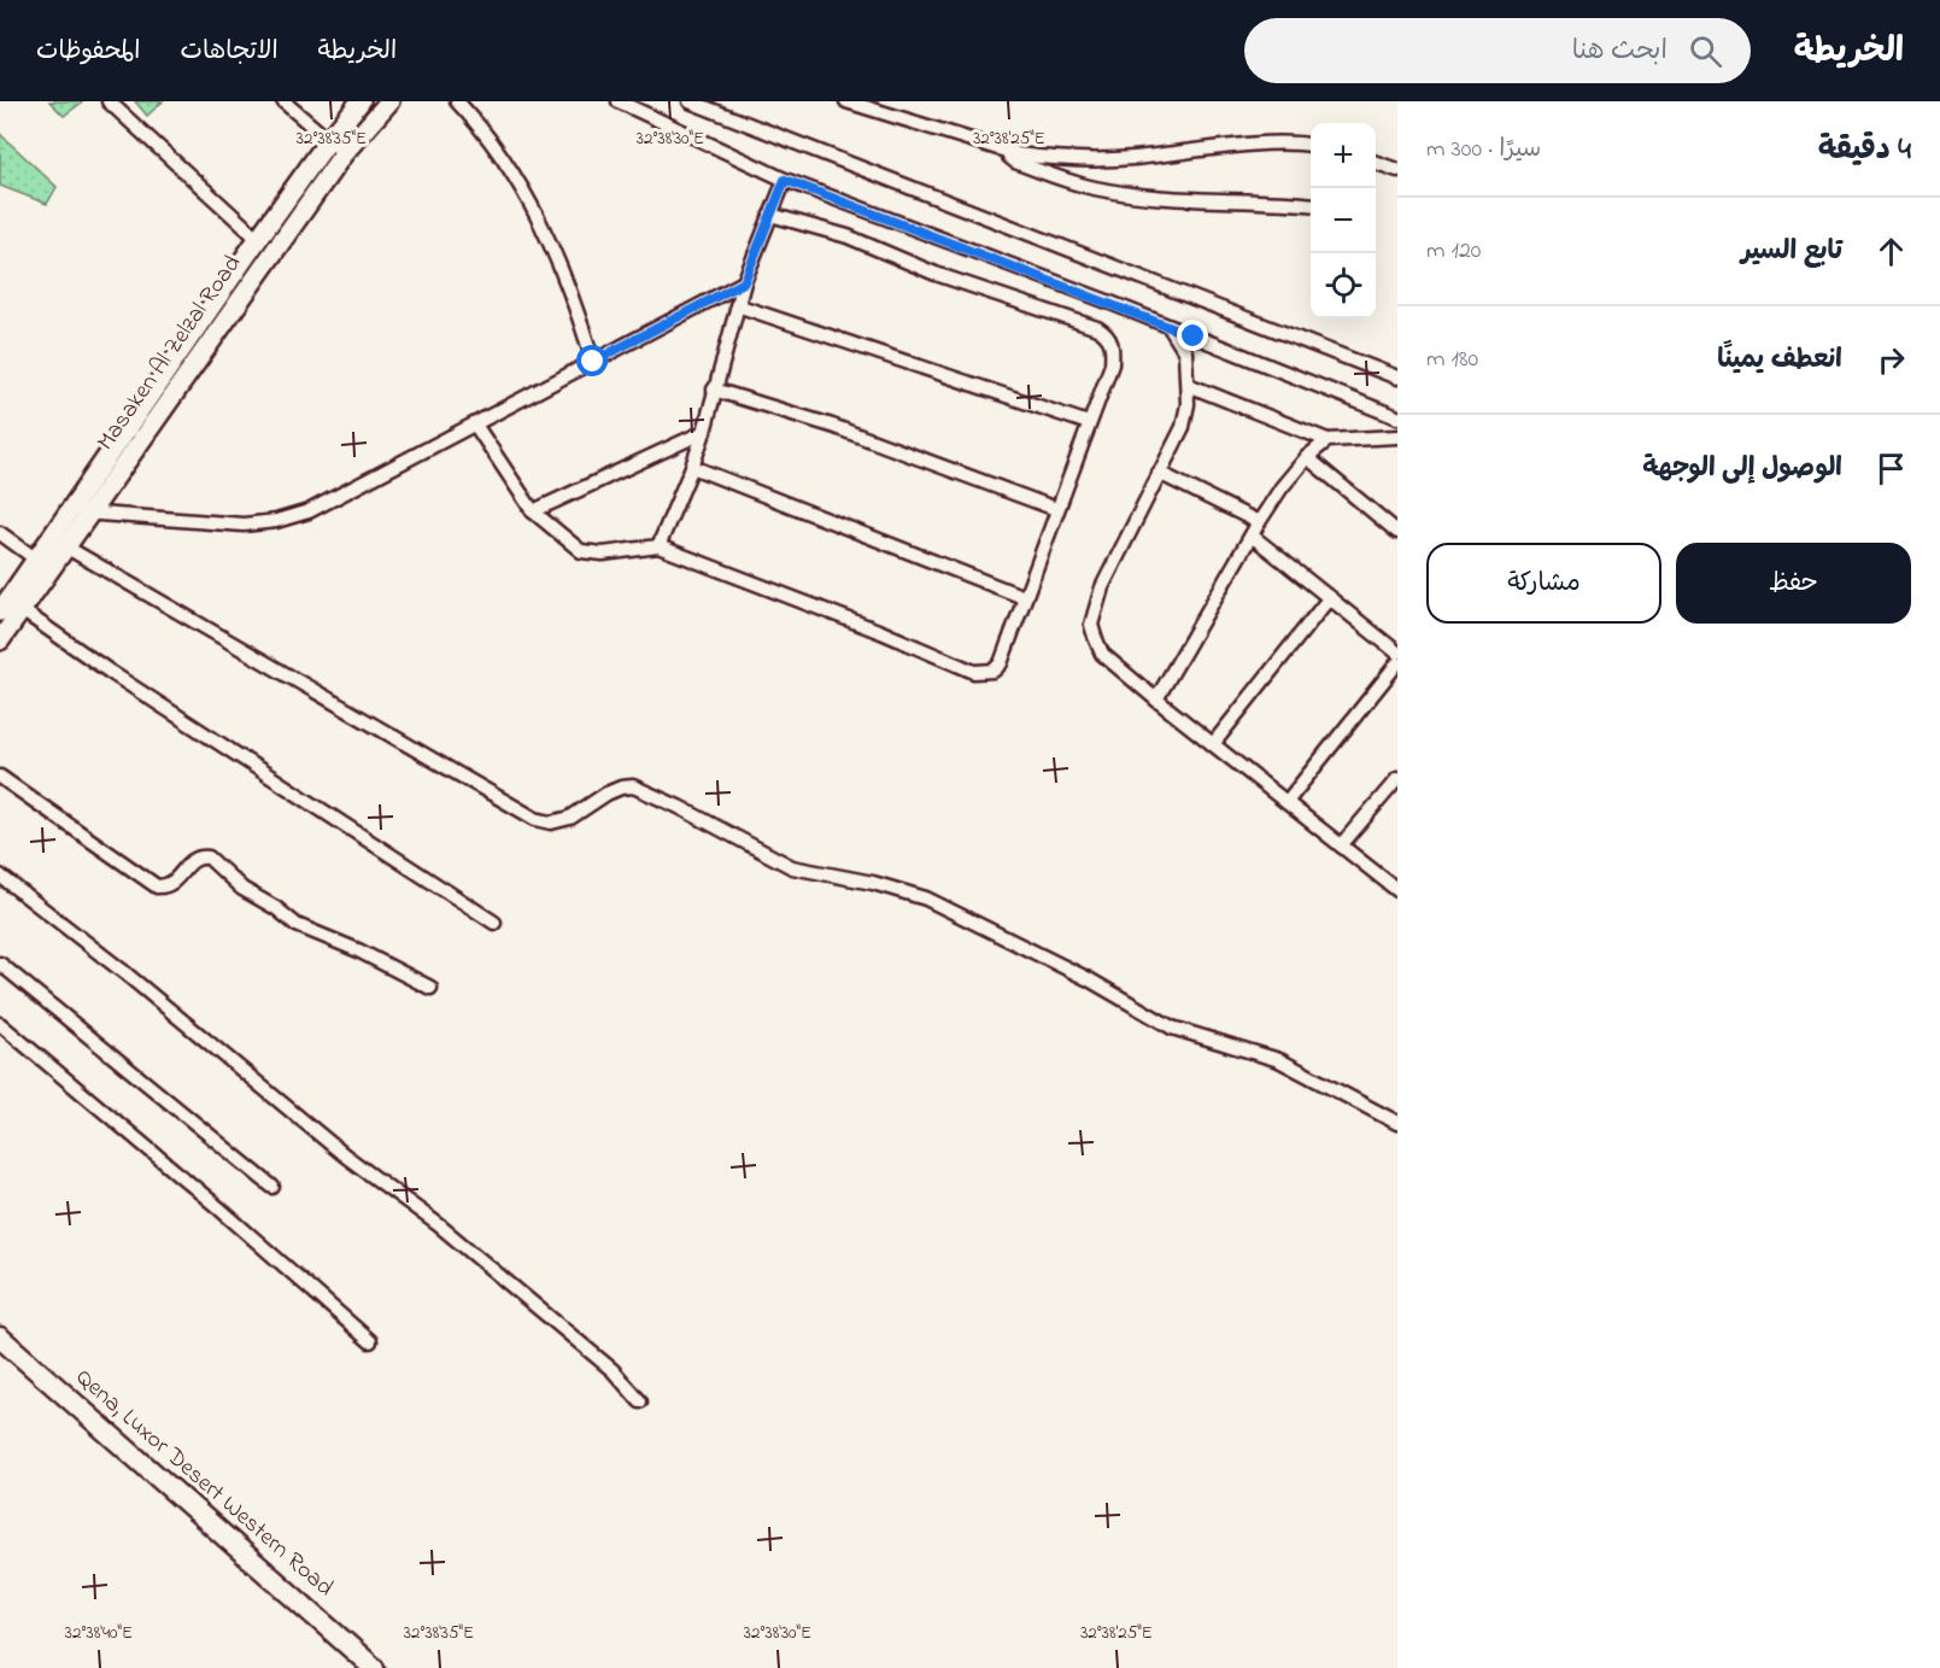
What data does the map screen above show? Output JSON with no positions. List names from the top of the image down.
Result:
{
  "streets": {
    "main road": ["Qena, Luxor Desert Western Road"],
    "street": ["Masaken Al Zelzal Road"]
  },
  "page": {
    "header": "الخريطة",
    "search": "ابحث هنا",
    "nav": ["الخريطة", "الاتجاهات", "المحفوظات"],
    "heading": ["4 دقيقة", "سيرًا · 300 m"],
    "map_buttons": ["+", "−"],
    "list": [
      ["تابع السير", "120 m"],
      ["انعطف يمينًا", "180 m"],
      "الوصول إلى الوجهة"
    ],
    "buttons": ["حفظ", "مشاركة"]
  },
  "coordinates": [
    "32°38'35\"E",
    "32°38'30\"E",
    "32°38'25\"E",
    "32°38'40\"E"
  ]
}
